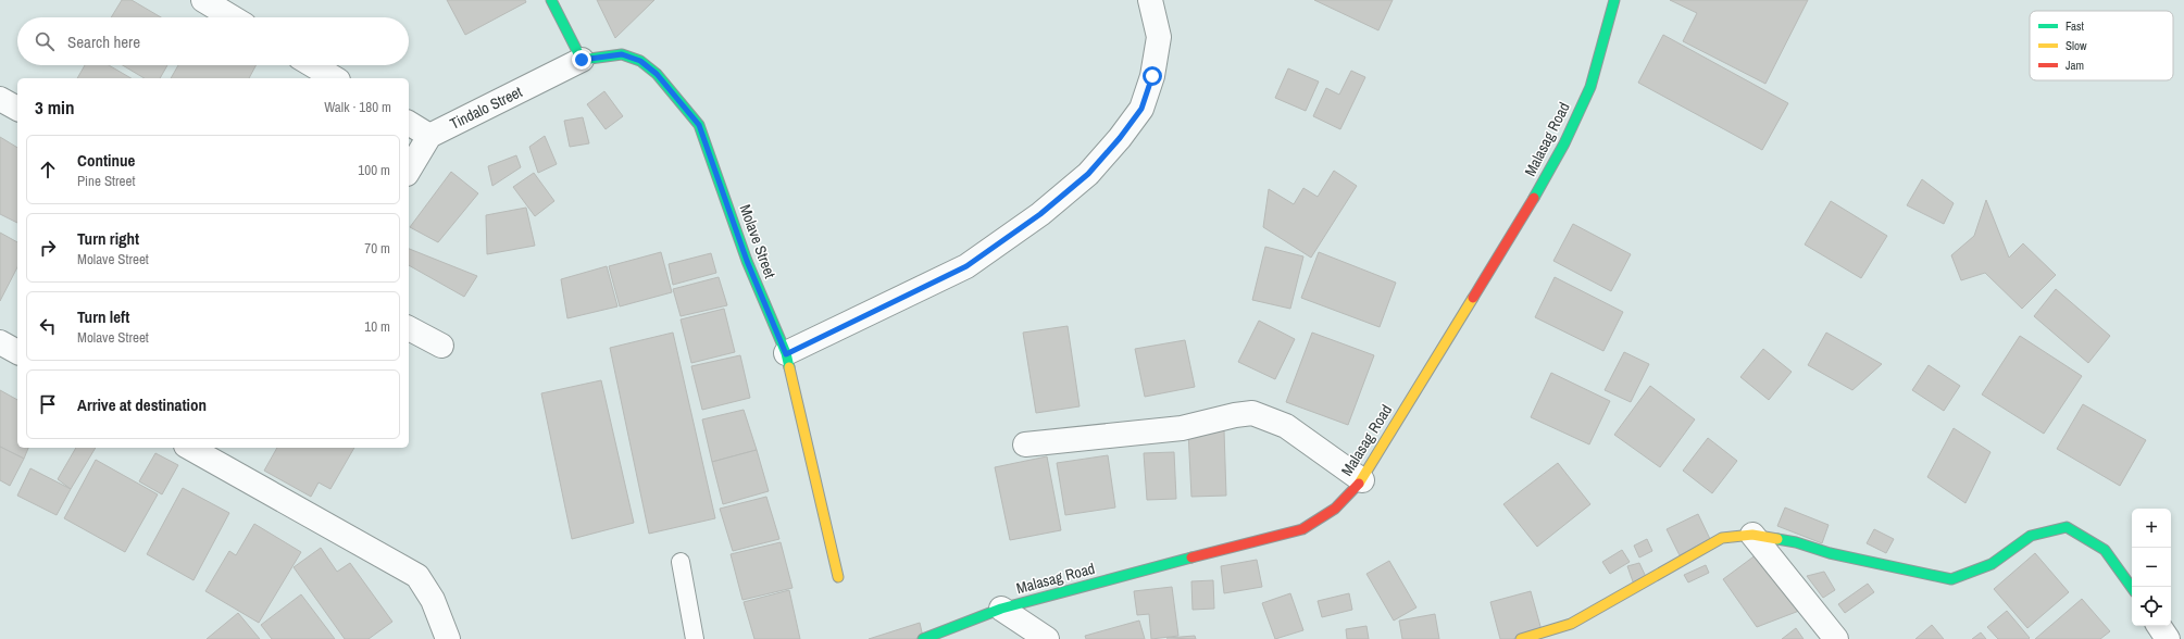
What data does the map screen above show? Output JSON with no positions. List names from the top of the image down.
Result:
{
  "streets": {
    "street": ["Tindalo Street", "Malasag Road", "Molave Street"]
  },
  "crossings": [
    ["Tindalo Street", "Molave Street"]
  ],
  "legend": ["Fast", "Slow", "Jam"],
  "page": {
    "search": "Search here",
    "heading": ["3 min", "Walk · 180 m"],
    "list": [
      ["Continue", "Pine Street", "100 m"],
      ["Turn right", "Molave Street", "70 m"],
      ["Turn left", "Molave Street", "10 m"],
      "Arrive at destination"
    ],
    "map_buttons": ["+", "−"]
  }
}
